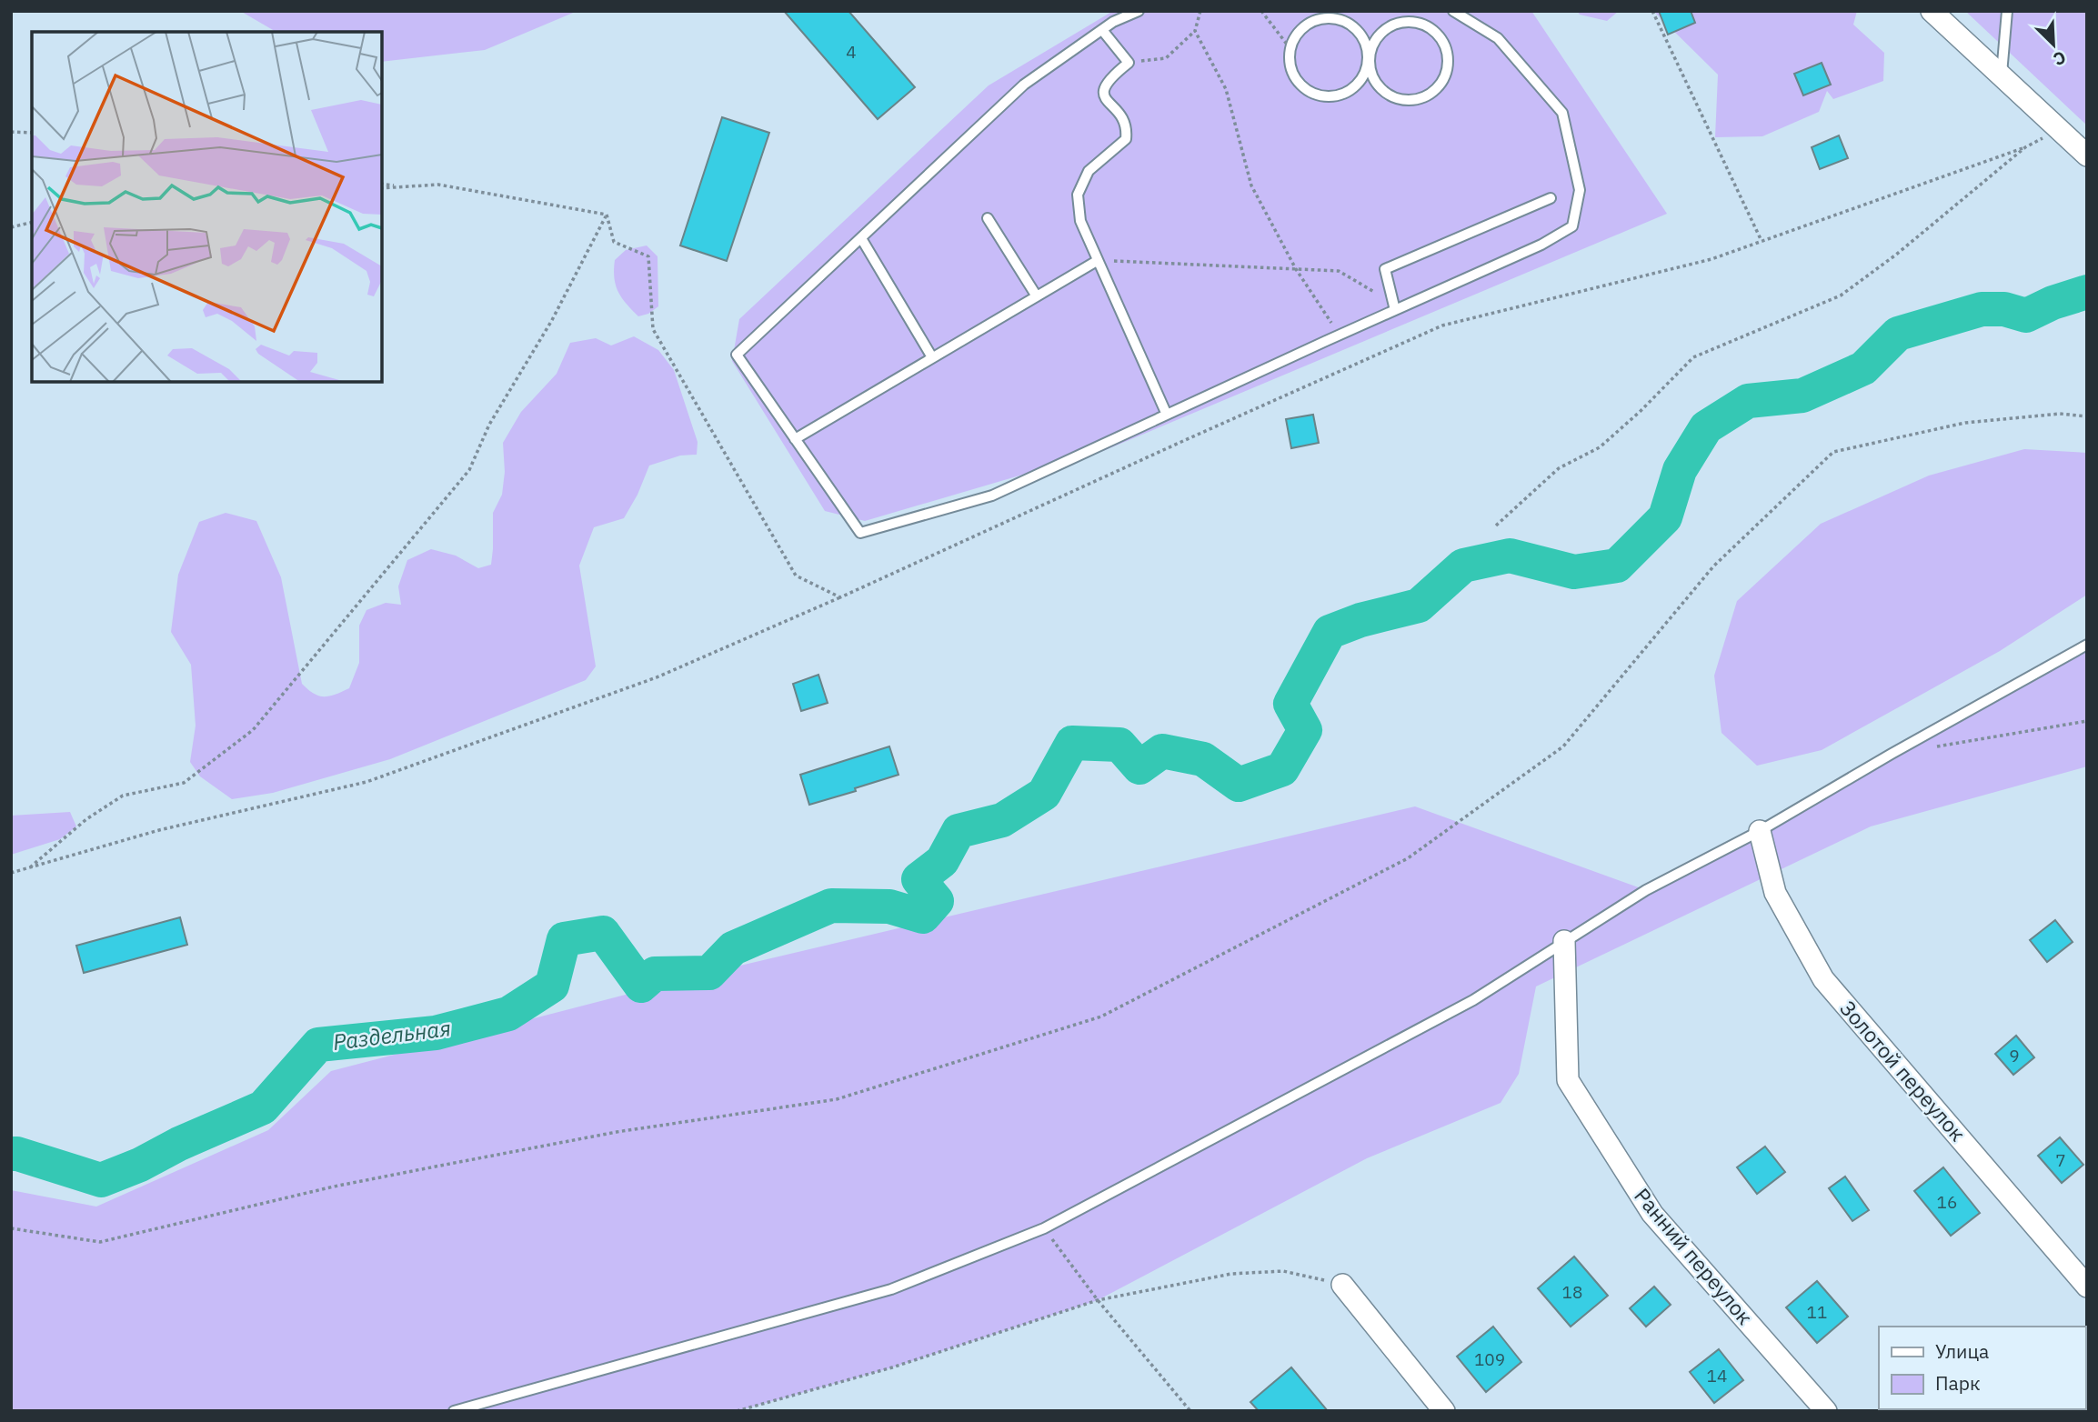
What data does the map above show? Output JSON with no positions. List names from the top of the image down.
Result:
{
  "streets": {
    "street": ["Золотой переулок", "Ранний переулок"]
  },
  "water": ["Раздельная"],
  "house_numbers": [
    "4",
    "9",
    "7",
    "16",
    "18",
    "11",
    "109",
    "14"
  ],
  "legend": ["Улица", "Парк"],
  "north": "bottom right"
}
